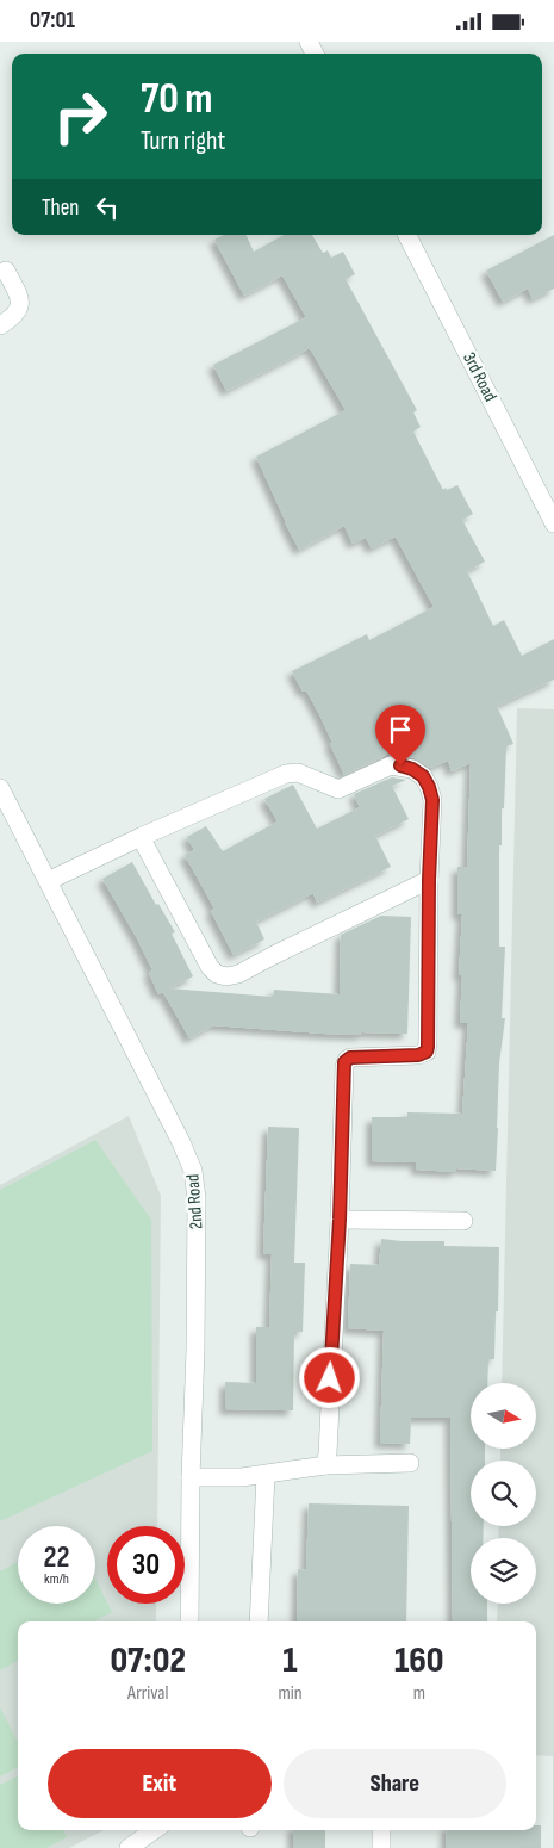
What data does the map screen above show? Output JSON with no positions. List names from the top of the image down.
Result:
{
  "streets": {
    "street": ["3rd Road", "2nd Road"]
  },
  "north": "right",
  "page": {
    "status": "07:01",
    "turn": ["70 m", "Turn right"],
    "then": "Then",
    "speed": "22 km/h",
    "limit": "30",
    "eta": [
      "07:02",
      "Arrival",
      "1",
      "min",
      "160",
      "m"
    ],
    "buttons": ["Exit", "Share"]
  }
}
